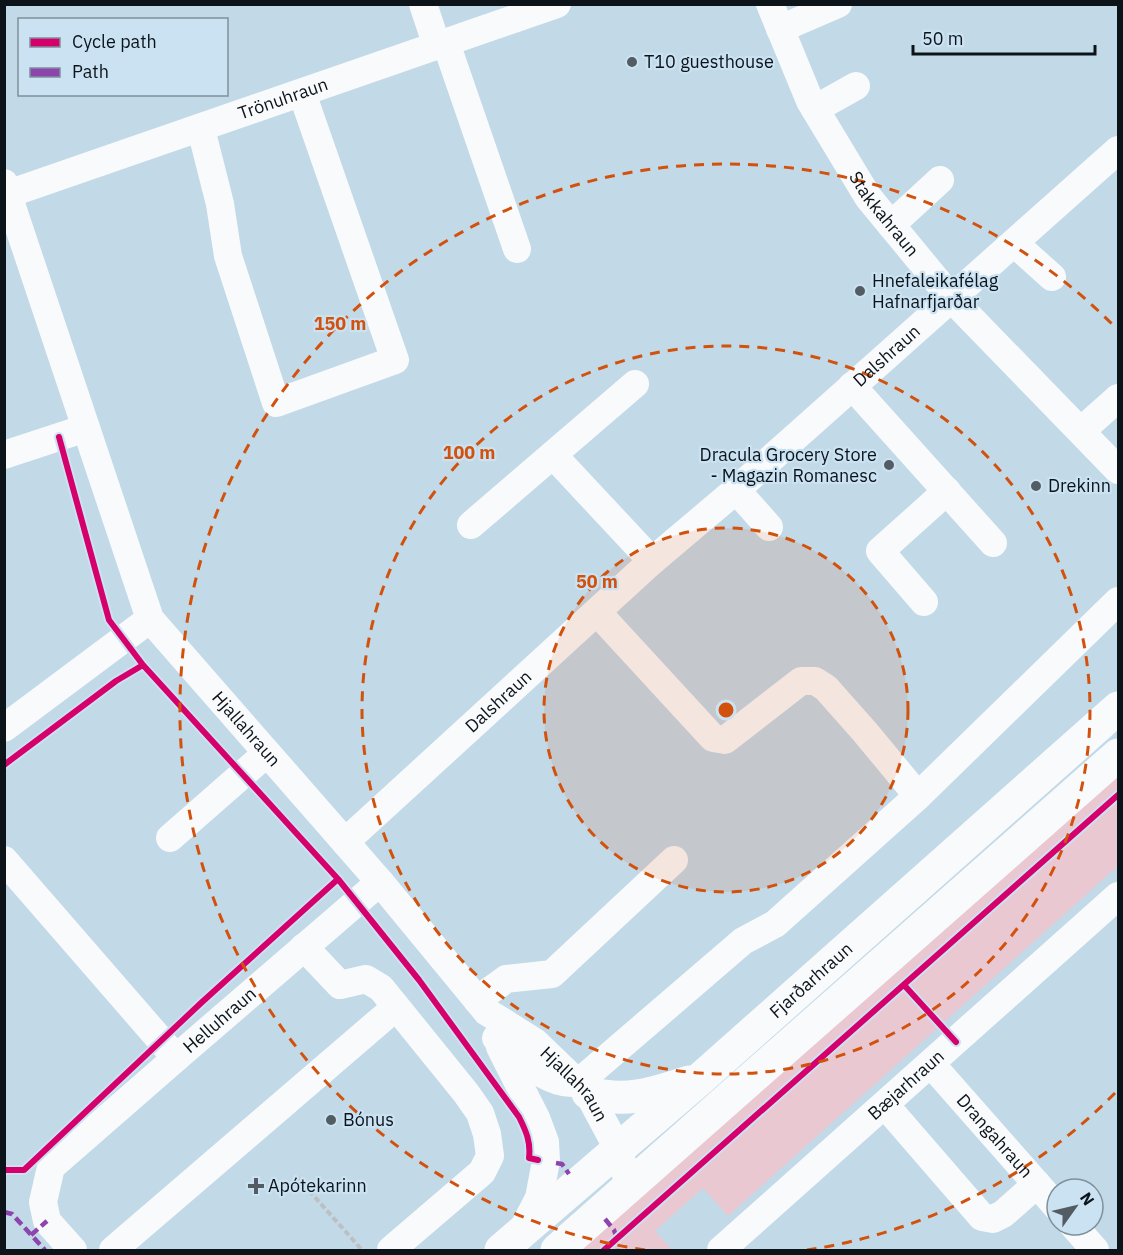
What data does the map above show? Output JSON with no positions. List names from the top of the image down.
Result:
{
  "streets": {
    "main road": ["Fjarðarhraun"],
    "street": [
      "Trönuhraun",
      "Stakkahraun",
      "Dalshraun",
      "Hjallahraun",
      "Helluhraun",
      "Bæjarhraun",
      "Drangahraun"
    ]
  },
  "crossings": [
    ["Trönuhraun", "Hjallahraun"],
    ["Stakkahraun", "Dalshraun"],
    ["Dalshraun", "Hjallahraun"],
    ["Hjallahraun", "Fjarðarhraun"],
    ["Hjallahraun", "Helluhraun"],
    ["Bæjarhraun", "Drangahraun"]
  ],
  "places": {
    "other": [
      "T10 guesthouse",
      "Hnefaleikafélag Hafnarfjarðar",
      "Dracula Grocery Store - Magazin Romanesc",
      "Drekinn",
      "Bónus"
    ],
    "health": ["Apótekarinn"]
  },
  "legend": ["Cycle path", "Path"],
  "scale_bar": "50 m",
  "north": "top right",
  "rings": ["150 m", "100 m", "50 m"]
}
